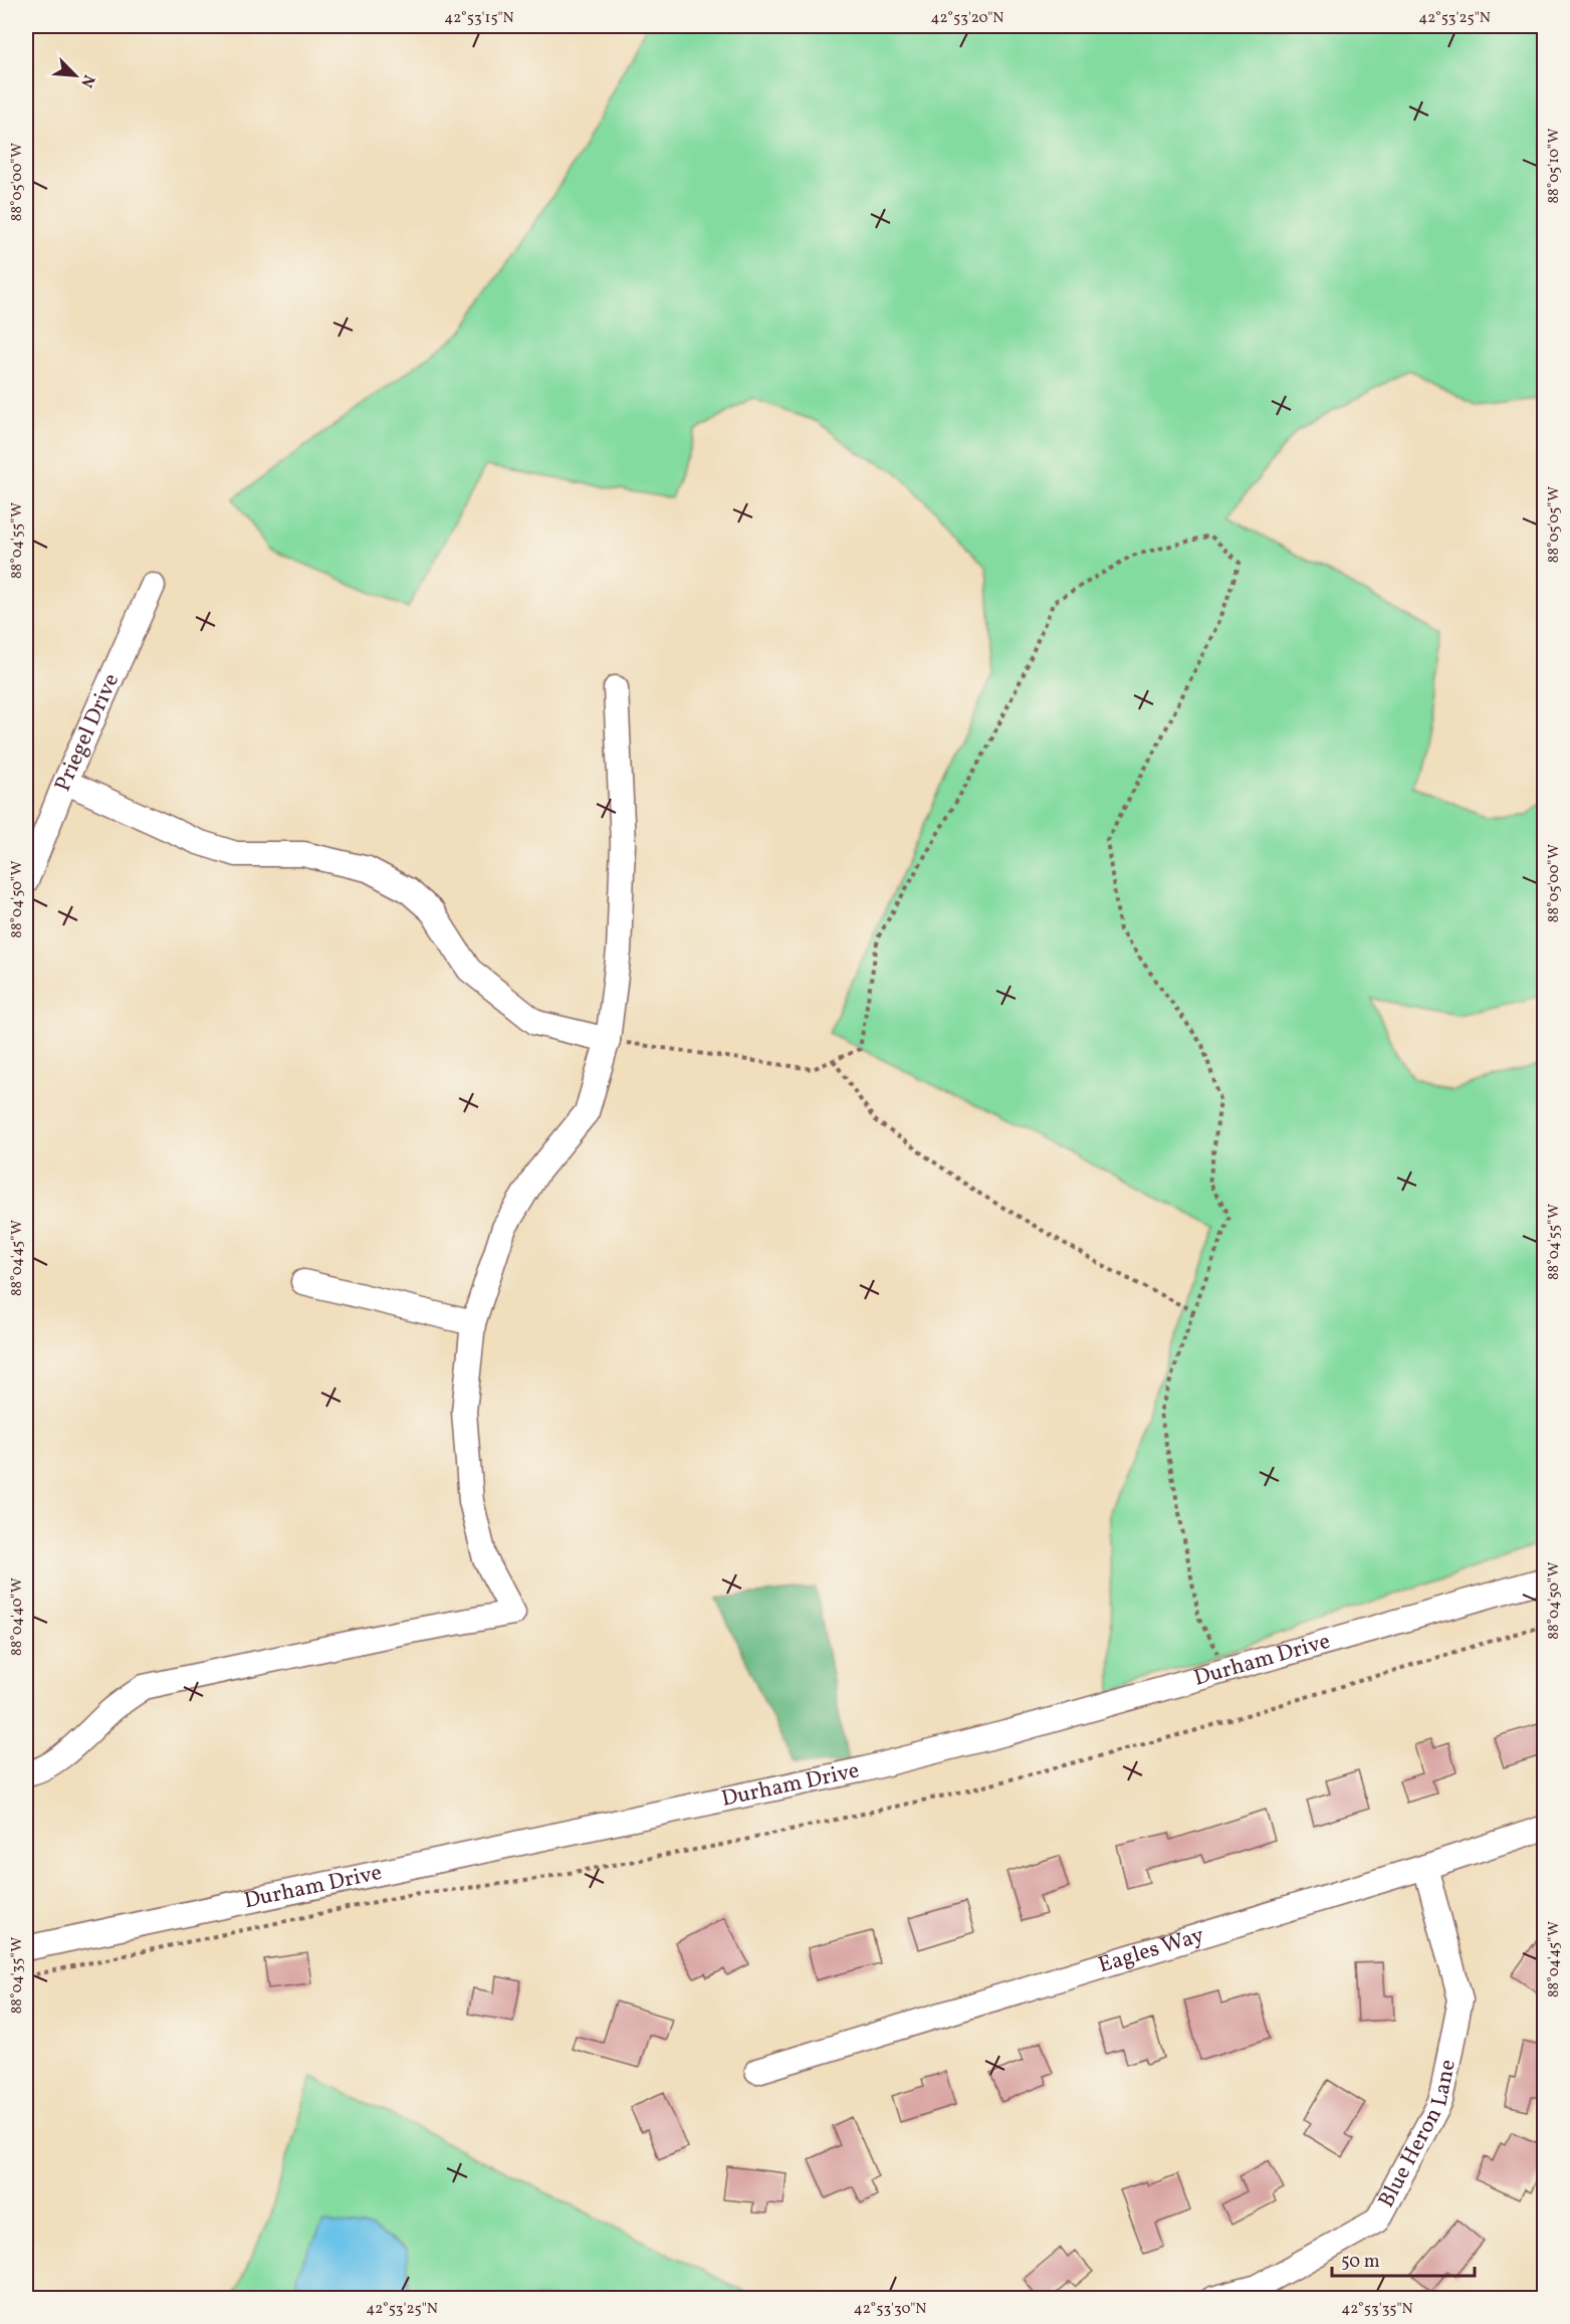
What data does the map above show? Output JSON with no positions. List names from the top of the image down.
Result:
{
  "streets": {
    "street": [
      "Priegel Drive",
      "Durham Drive",
      "Eagles Way",
      "Blue Heron Lane"
    ]
  },
  "crossings": [
    ["Eagles Way", "Blue Heron Lane"]
  ],
  "scale_bar": "50 m",
  "north": "bottom right",
  "coordinates": [
    "42°53'15\"N",
    "42°53'20\"N",
    "42°53'25\"N",
    "88°05'10\"W",
    "88°05'00\"W",
    "88°05'05\"W",
    "88°04'55\"W",
    "88°04'50\"W",
    "88°04'45\"W",
    "88°04'40\"W",
    "88°04'35\"W",
    "42°53'30\"N",
    "42°53'35\"N"
  ]
}
